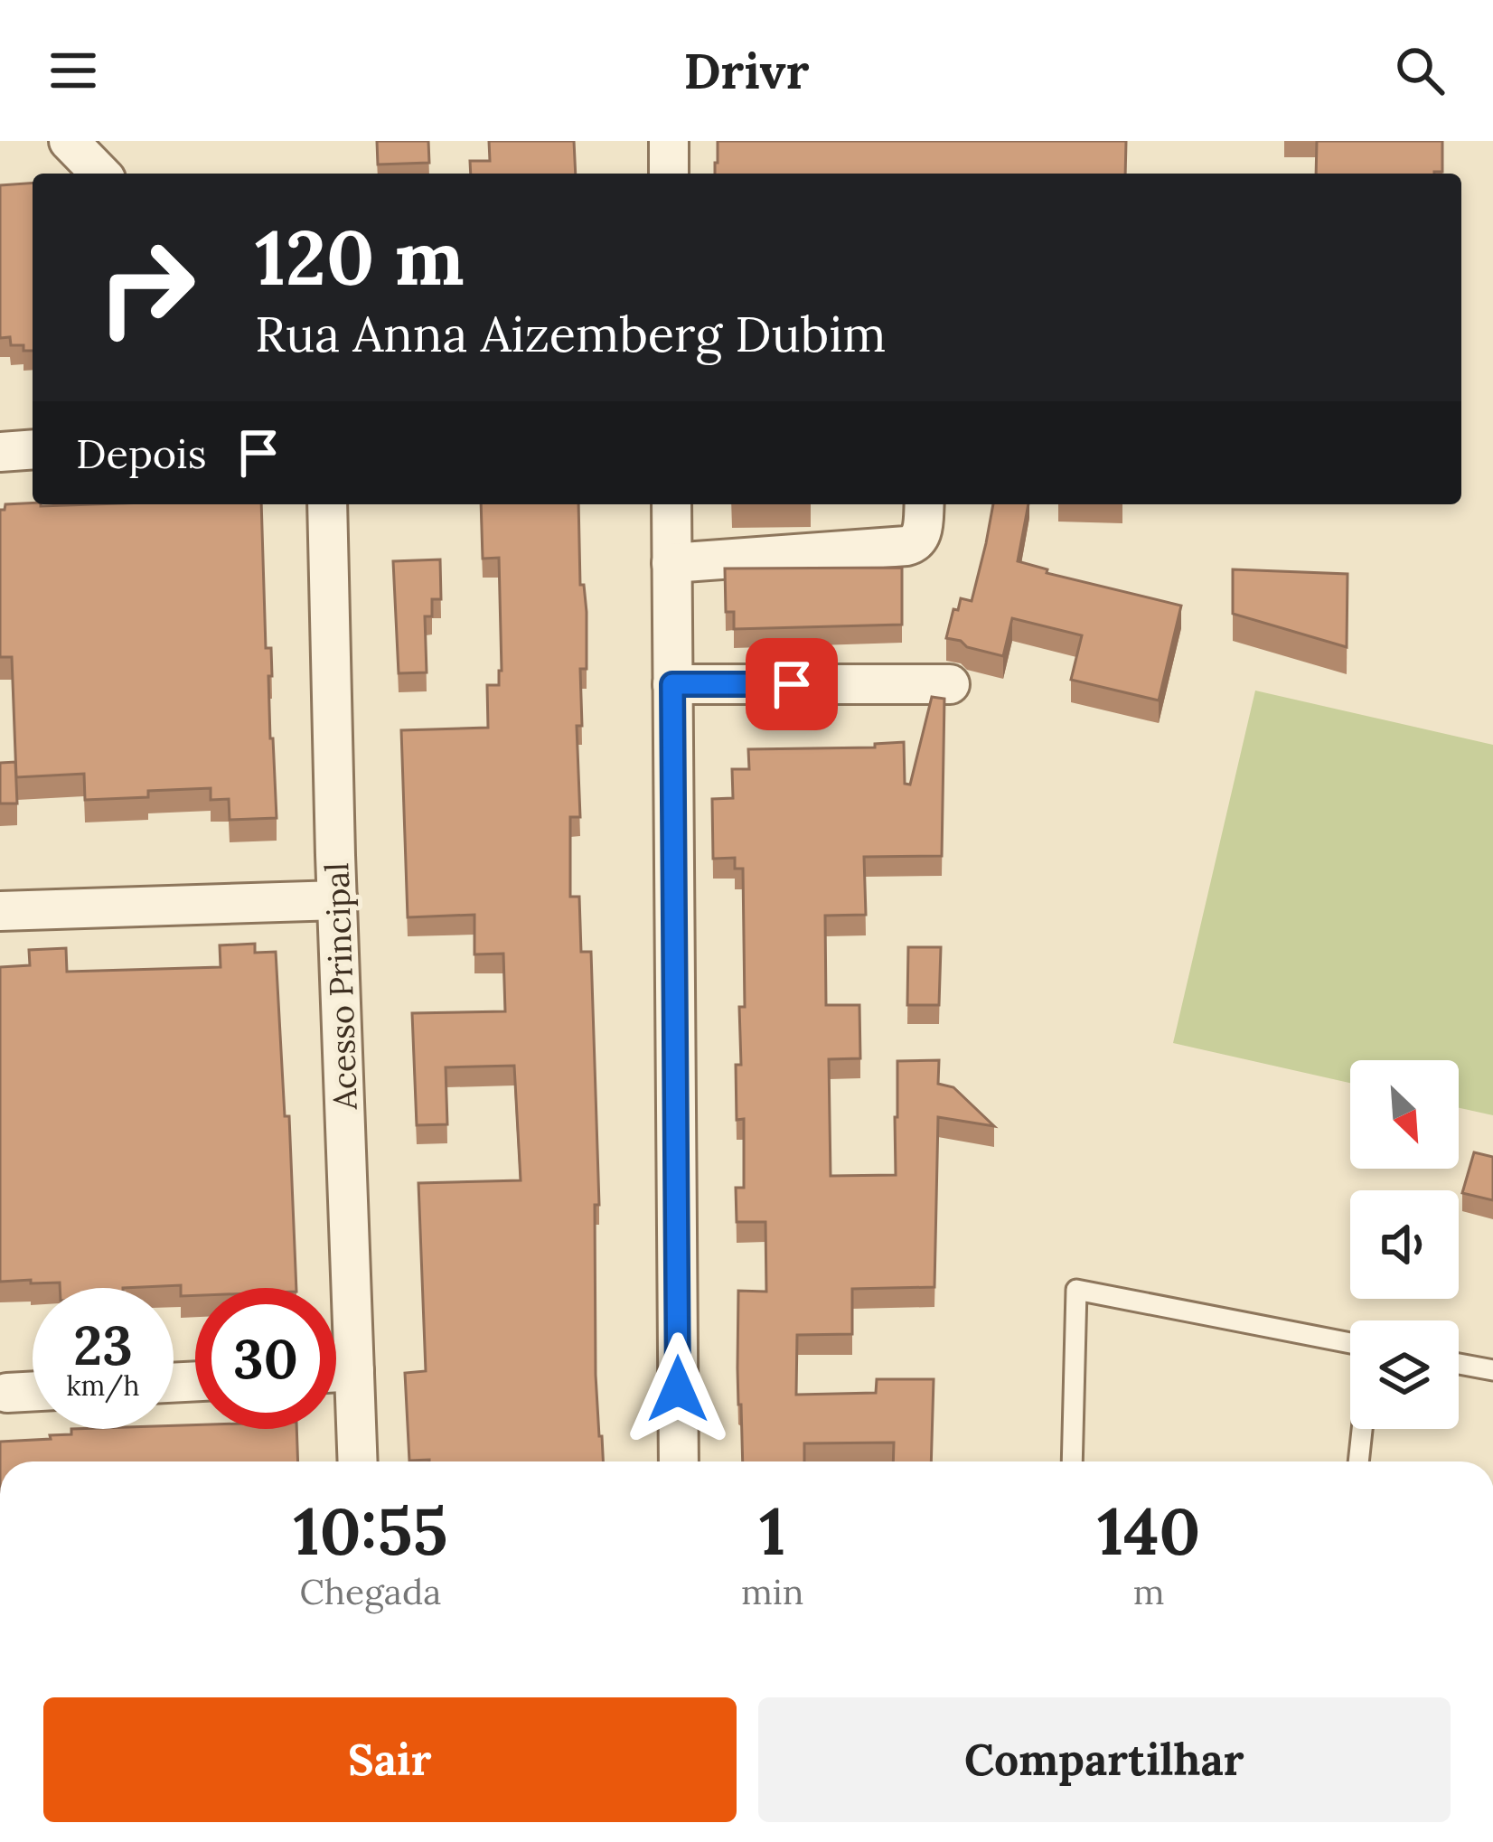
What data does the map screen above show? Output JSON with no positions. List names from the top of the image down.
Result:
{
  "streets": {
    "street": ["Acesso Principal"]
  },
  "north": "bottom right",
  "page": {
    "header": "Drivr",
    "turn": ["120 m", "Rua Anna Aizemberg Dubim"],
    "then": "Depois",
    "speed": "23 km/h",
    "limit": "30",
    "eta": [
      "10:55",
      "Chegada",
      "1",
      "min",
      "140",
      "m"
    ],
    "buttons": ["Sair", "Compartilhar"]
  }
}
